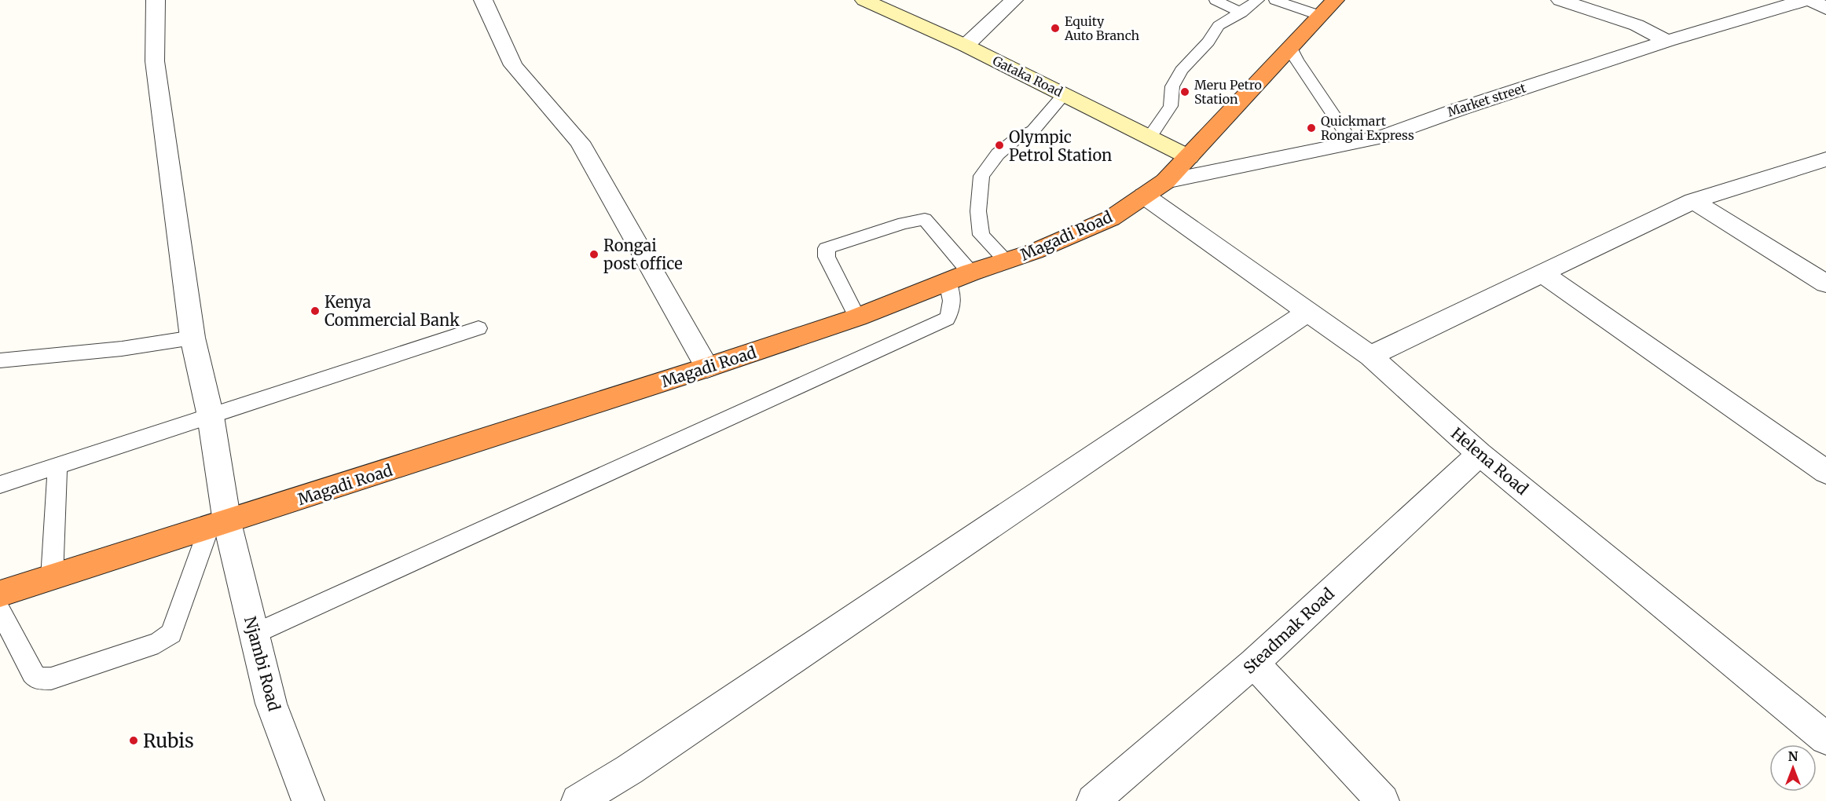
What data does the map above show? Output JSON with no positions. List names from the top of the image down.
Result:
{
  "streets": {
    "highway": ["Magadi Road"],
    "street": [
      "Gataka Road",
      "Market street",
      "Helena Road",
      "Steadmak Road",
      "Njambi Road"
    ]
  },
  "crossings": [
    ["Gataka Road", "Magadi Road"],
    ["Market street", "Magadi Road"],
    ["Market street", "Helena Road"],
    ["Magadi Road", "Helena Road"],
    ["Magadi Road", "Njambi Road"],
    ["Helena Road", "Steadmak Road"]
  ],
  "places": [
    "Equity Auto Branch",
    "Meru Petro Station",
    "Quickmart Rongai Express",
    "Olympic Petrol Station",
    "Rongai post office",
    "Kenya Commercial Bank",
    "Rubis"
  ],
  "north": "top"
}
